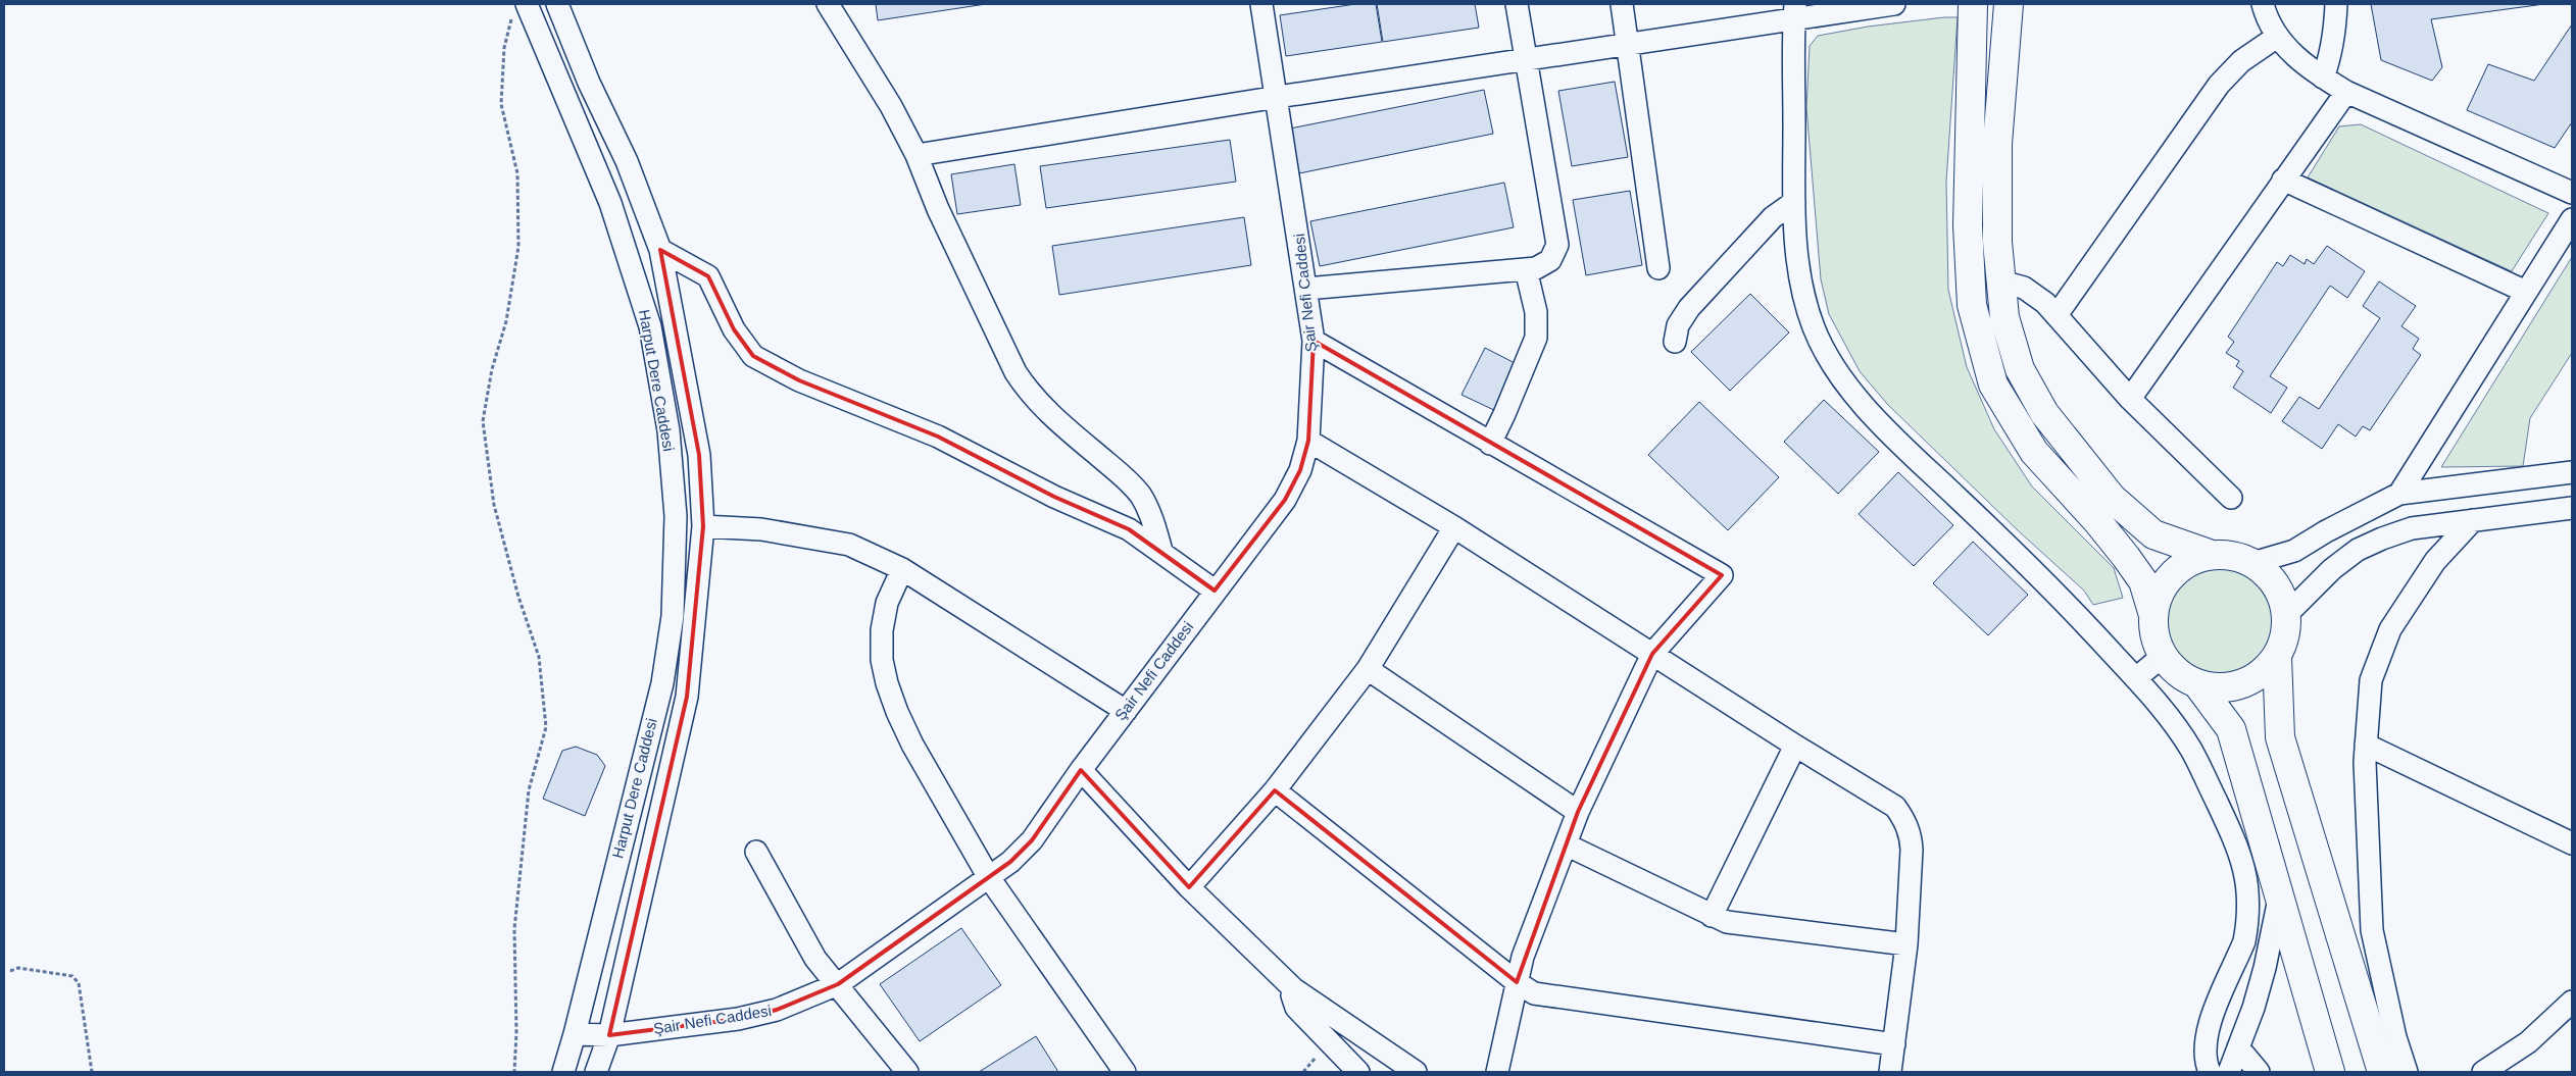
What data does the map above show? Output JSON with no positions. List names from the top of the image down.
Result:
{
  "streets": {
    "street": ["Şair Nefi Caddesi", "Harput Dere Caddesi"]
  },
  "crossings": [
    ["Şair Nefi Caddesi", "Harput Dere Caddesi"]
  ]
}
